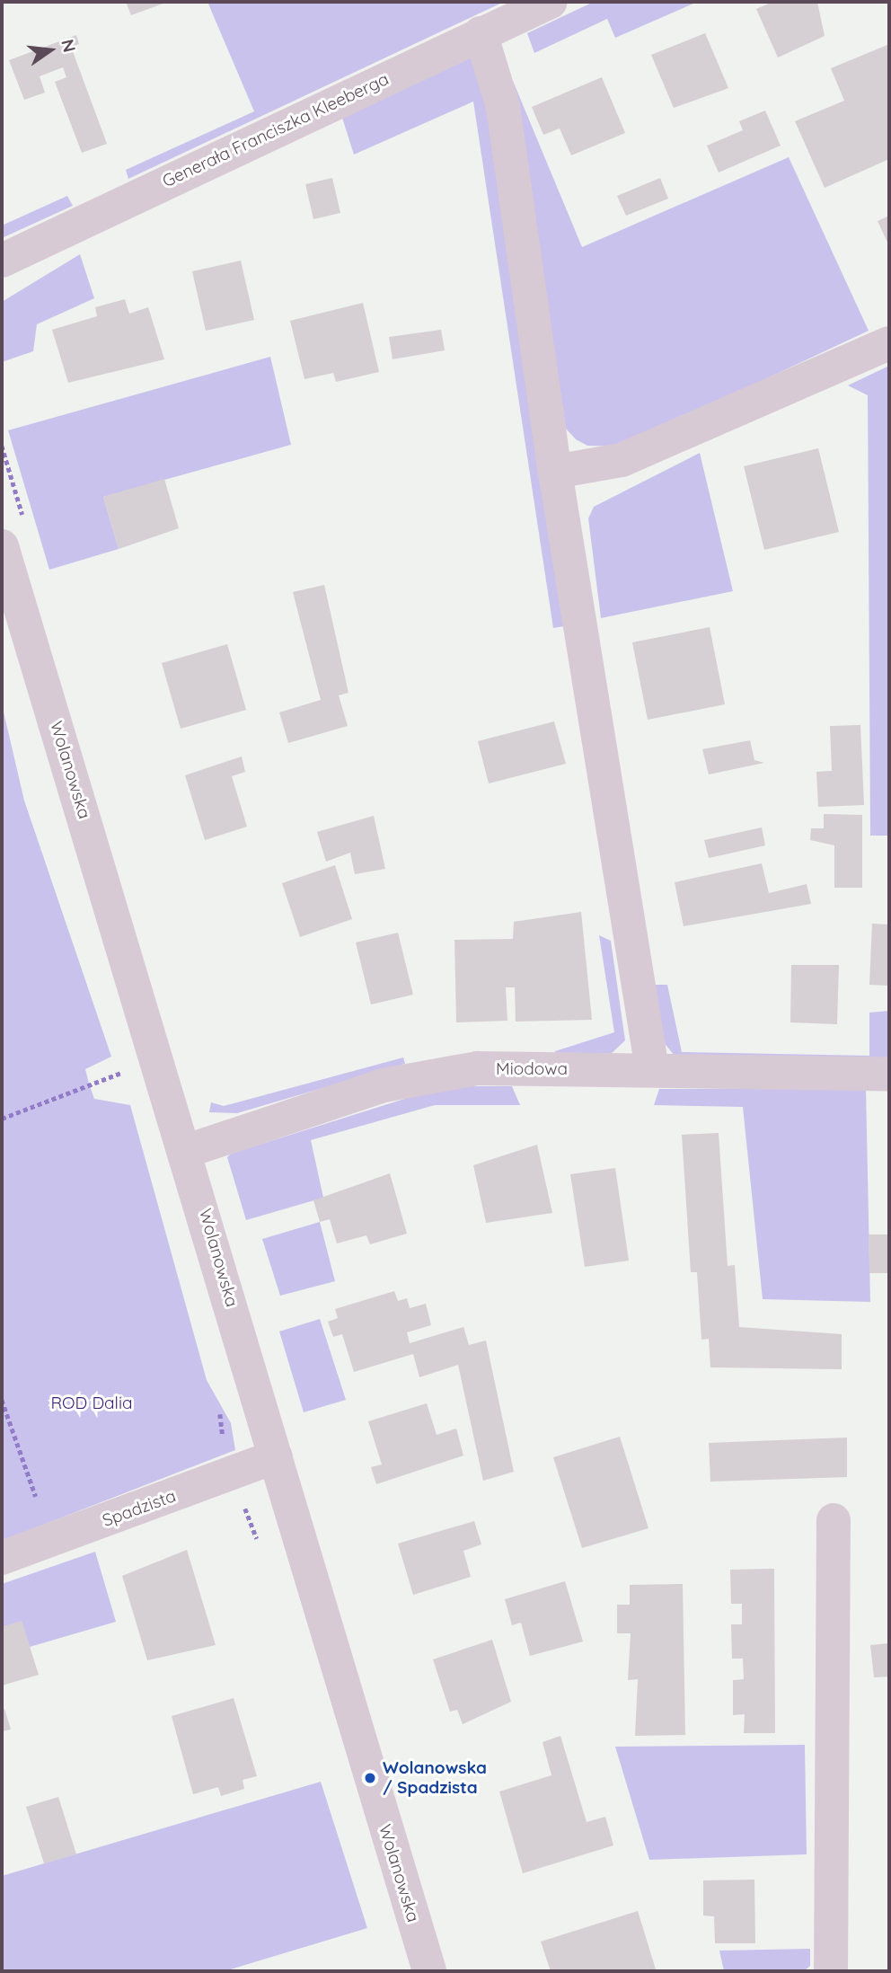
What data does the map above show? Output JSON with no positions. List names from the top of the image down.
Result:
{
  "streets": {
    "street": [
      "Generała Franciszka Kleeberga",
      "Wolanowska",
      "Miodowa",
      "Spadzista"
    ]
  },
  "crossings": [
    ["Wolanowska", "Miodowa"],
    ["Wolanowska", "Spadzista"]
  ],
  "parks": ["ROD Dalia"],
  "places": ["Wolanowska / Spadzista"],
  "north": "right"
}
